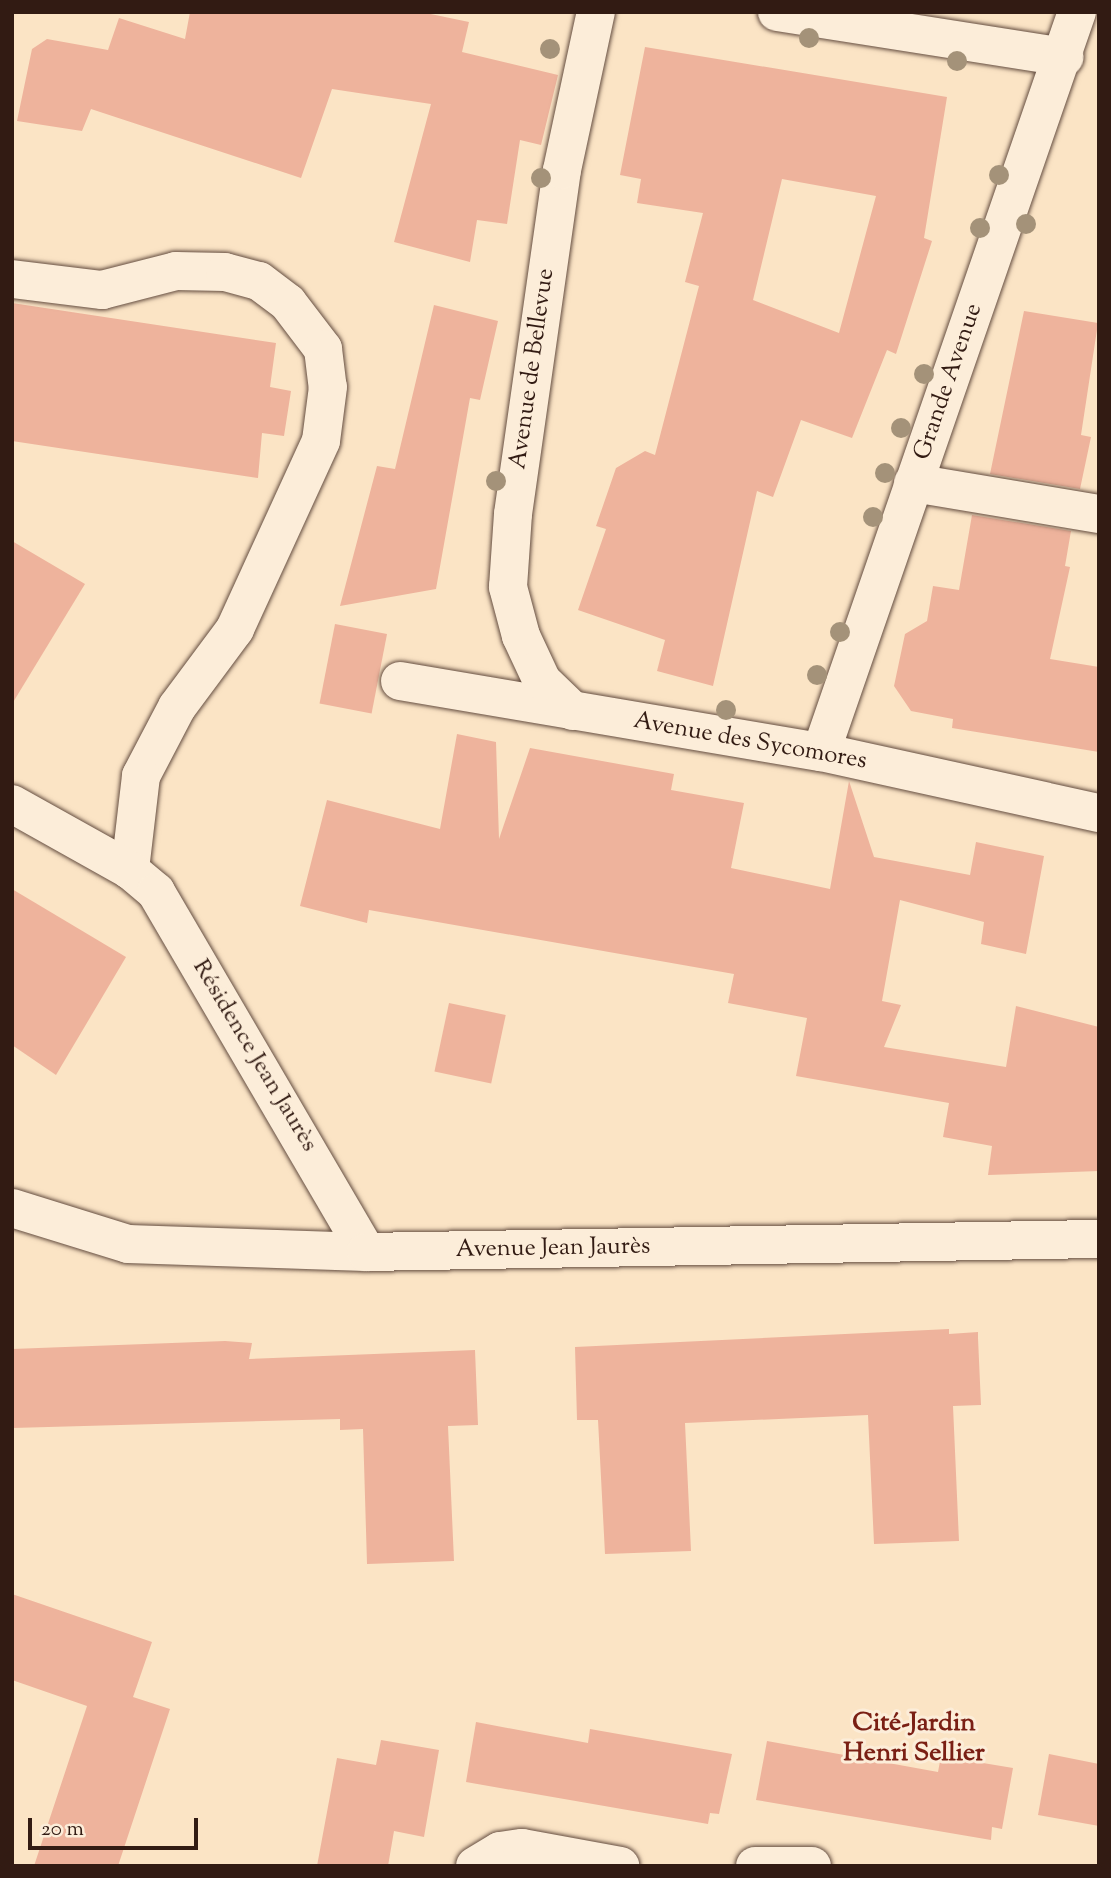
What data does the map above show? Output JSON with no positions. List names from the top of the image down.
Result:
{
  "streets": {
    "street": [
      "Avenue de Bellevue",
      "Grande Avenue",
      "Avenue des Sycomores",
      "Résidence Jean Jaurès",
      "Avenue Jean Jaurès"
    ]
  },
  "crossings": [
    ["Avenue de Bellevue", "Avenue des Sycomores"],
    ["Grande Avenue", "Avenue des Sycomores"],
    ["Résidence Jean Jaurès", "Avenue Jean Jaurès"]
  ],
  "districts": ["Cité-Jardin Henri Sellier"],
  "scale_bar": "20 m"
}
